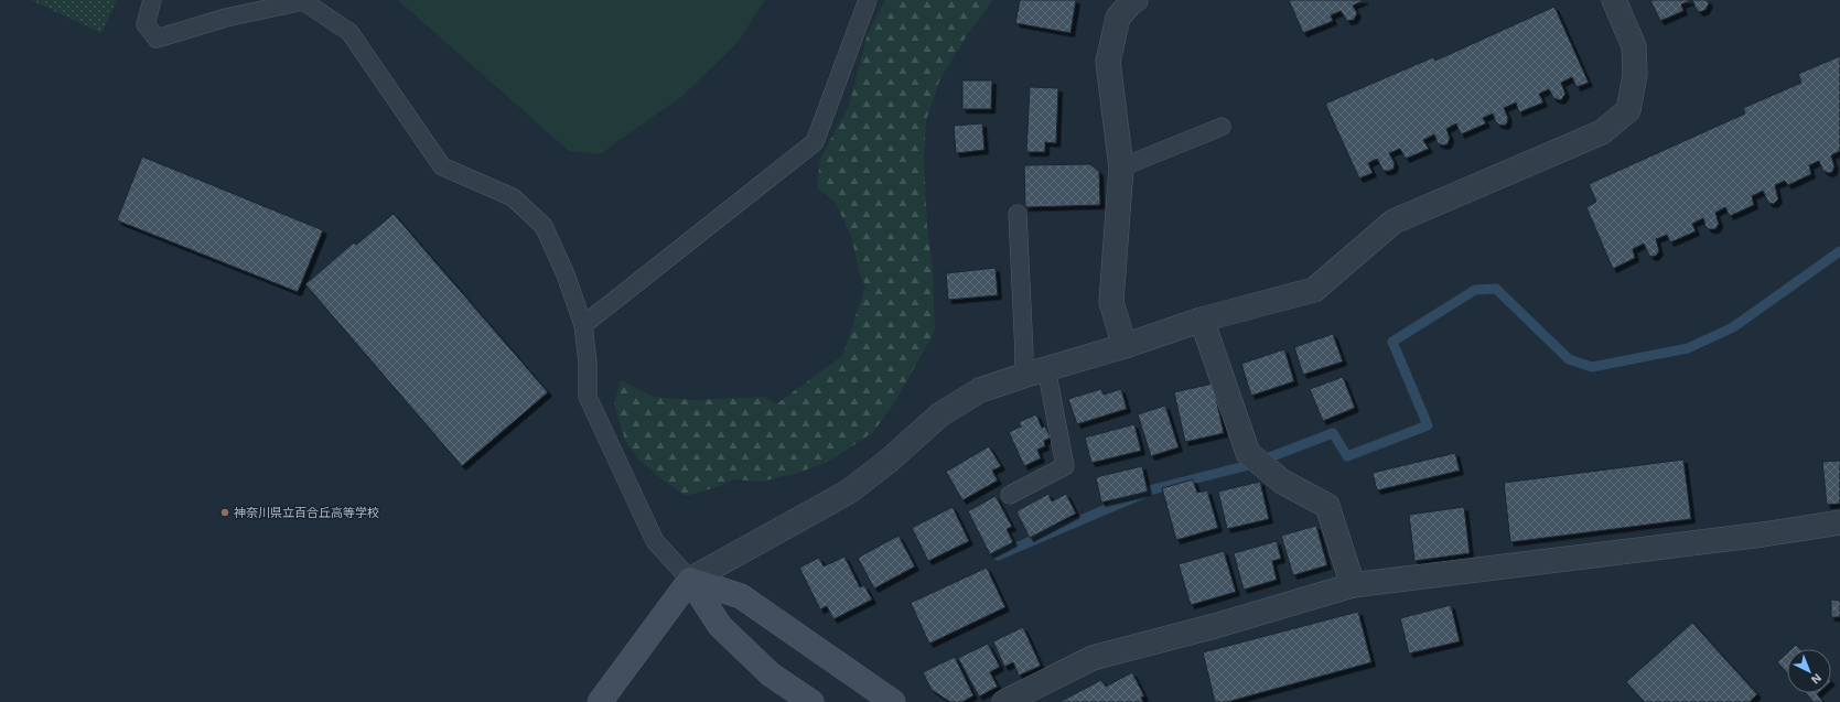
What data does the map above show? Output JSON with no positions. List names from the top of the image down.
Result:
{
  "places": ["神奈川県立百合丘高等学校"],
  "north": "bottom right"
}
